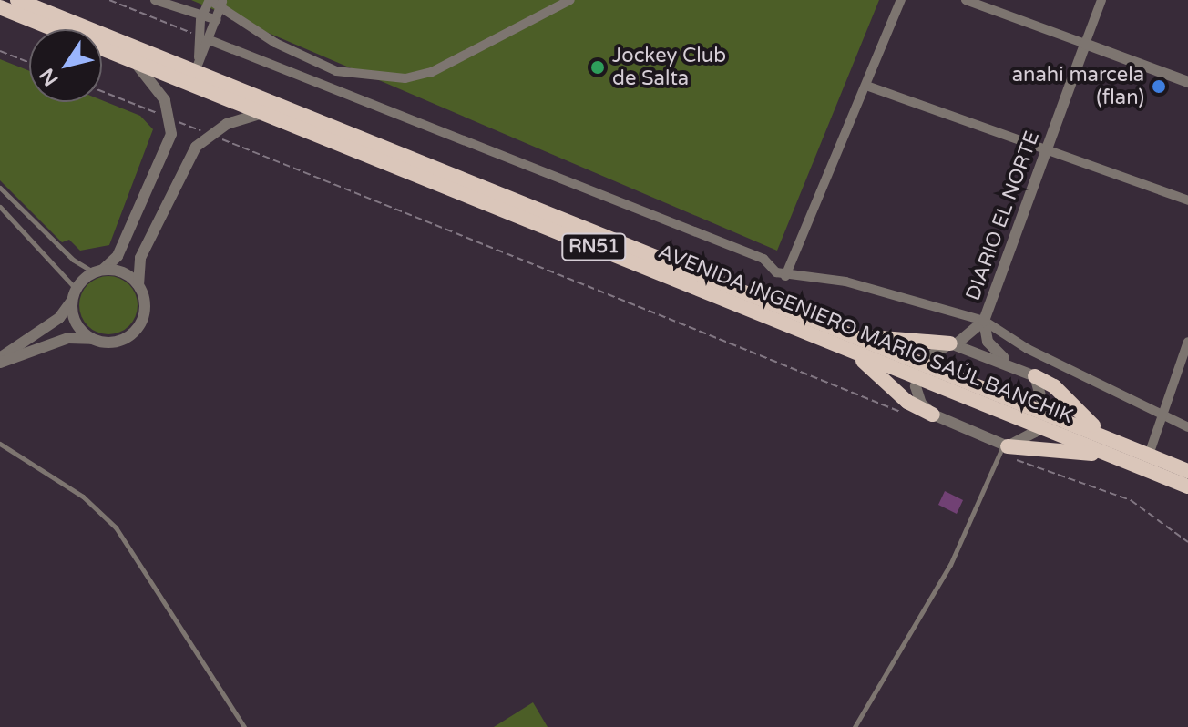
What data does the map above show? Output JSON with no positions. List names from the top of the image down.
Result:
{
  "streets": {
    "highway": ["RN51", "AVENIDA INGENIERO MARIO SAÚL BANCHIK"],
    "street": ["DIARIO EL NORTE"]
  },
  "places": ["Jockey Club de Salta", "anahi marcela (flan)"],
  "north": "bottom left"
}
